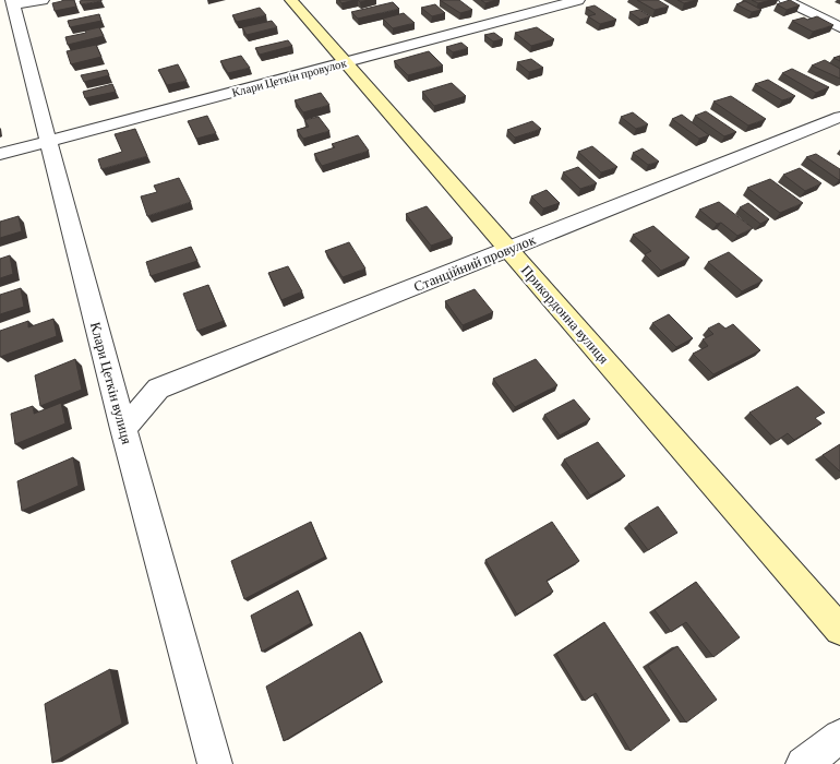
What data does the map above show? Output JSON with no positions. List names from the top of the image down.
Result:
{
  "streets": {
    "street": [
      "Клари Цеткін провулок",
      "Станційний провулок",
      "Прикордонна вулиця",
      "Клари Цеткін вулиця"
    ]
  },
  "crossings": [
    ["Клари Цеткін провулок", "Прикордонна вулиця"],
    ["Клари Цеткін провулок", "Клари Цеткін вулиця"],
    ["Станційний провулок", "Прикордонна вулиця"],
    ["Станційний провулок", "Клари Цеткін вулиця"]
  ]
}
